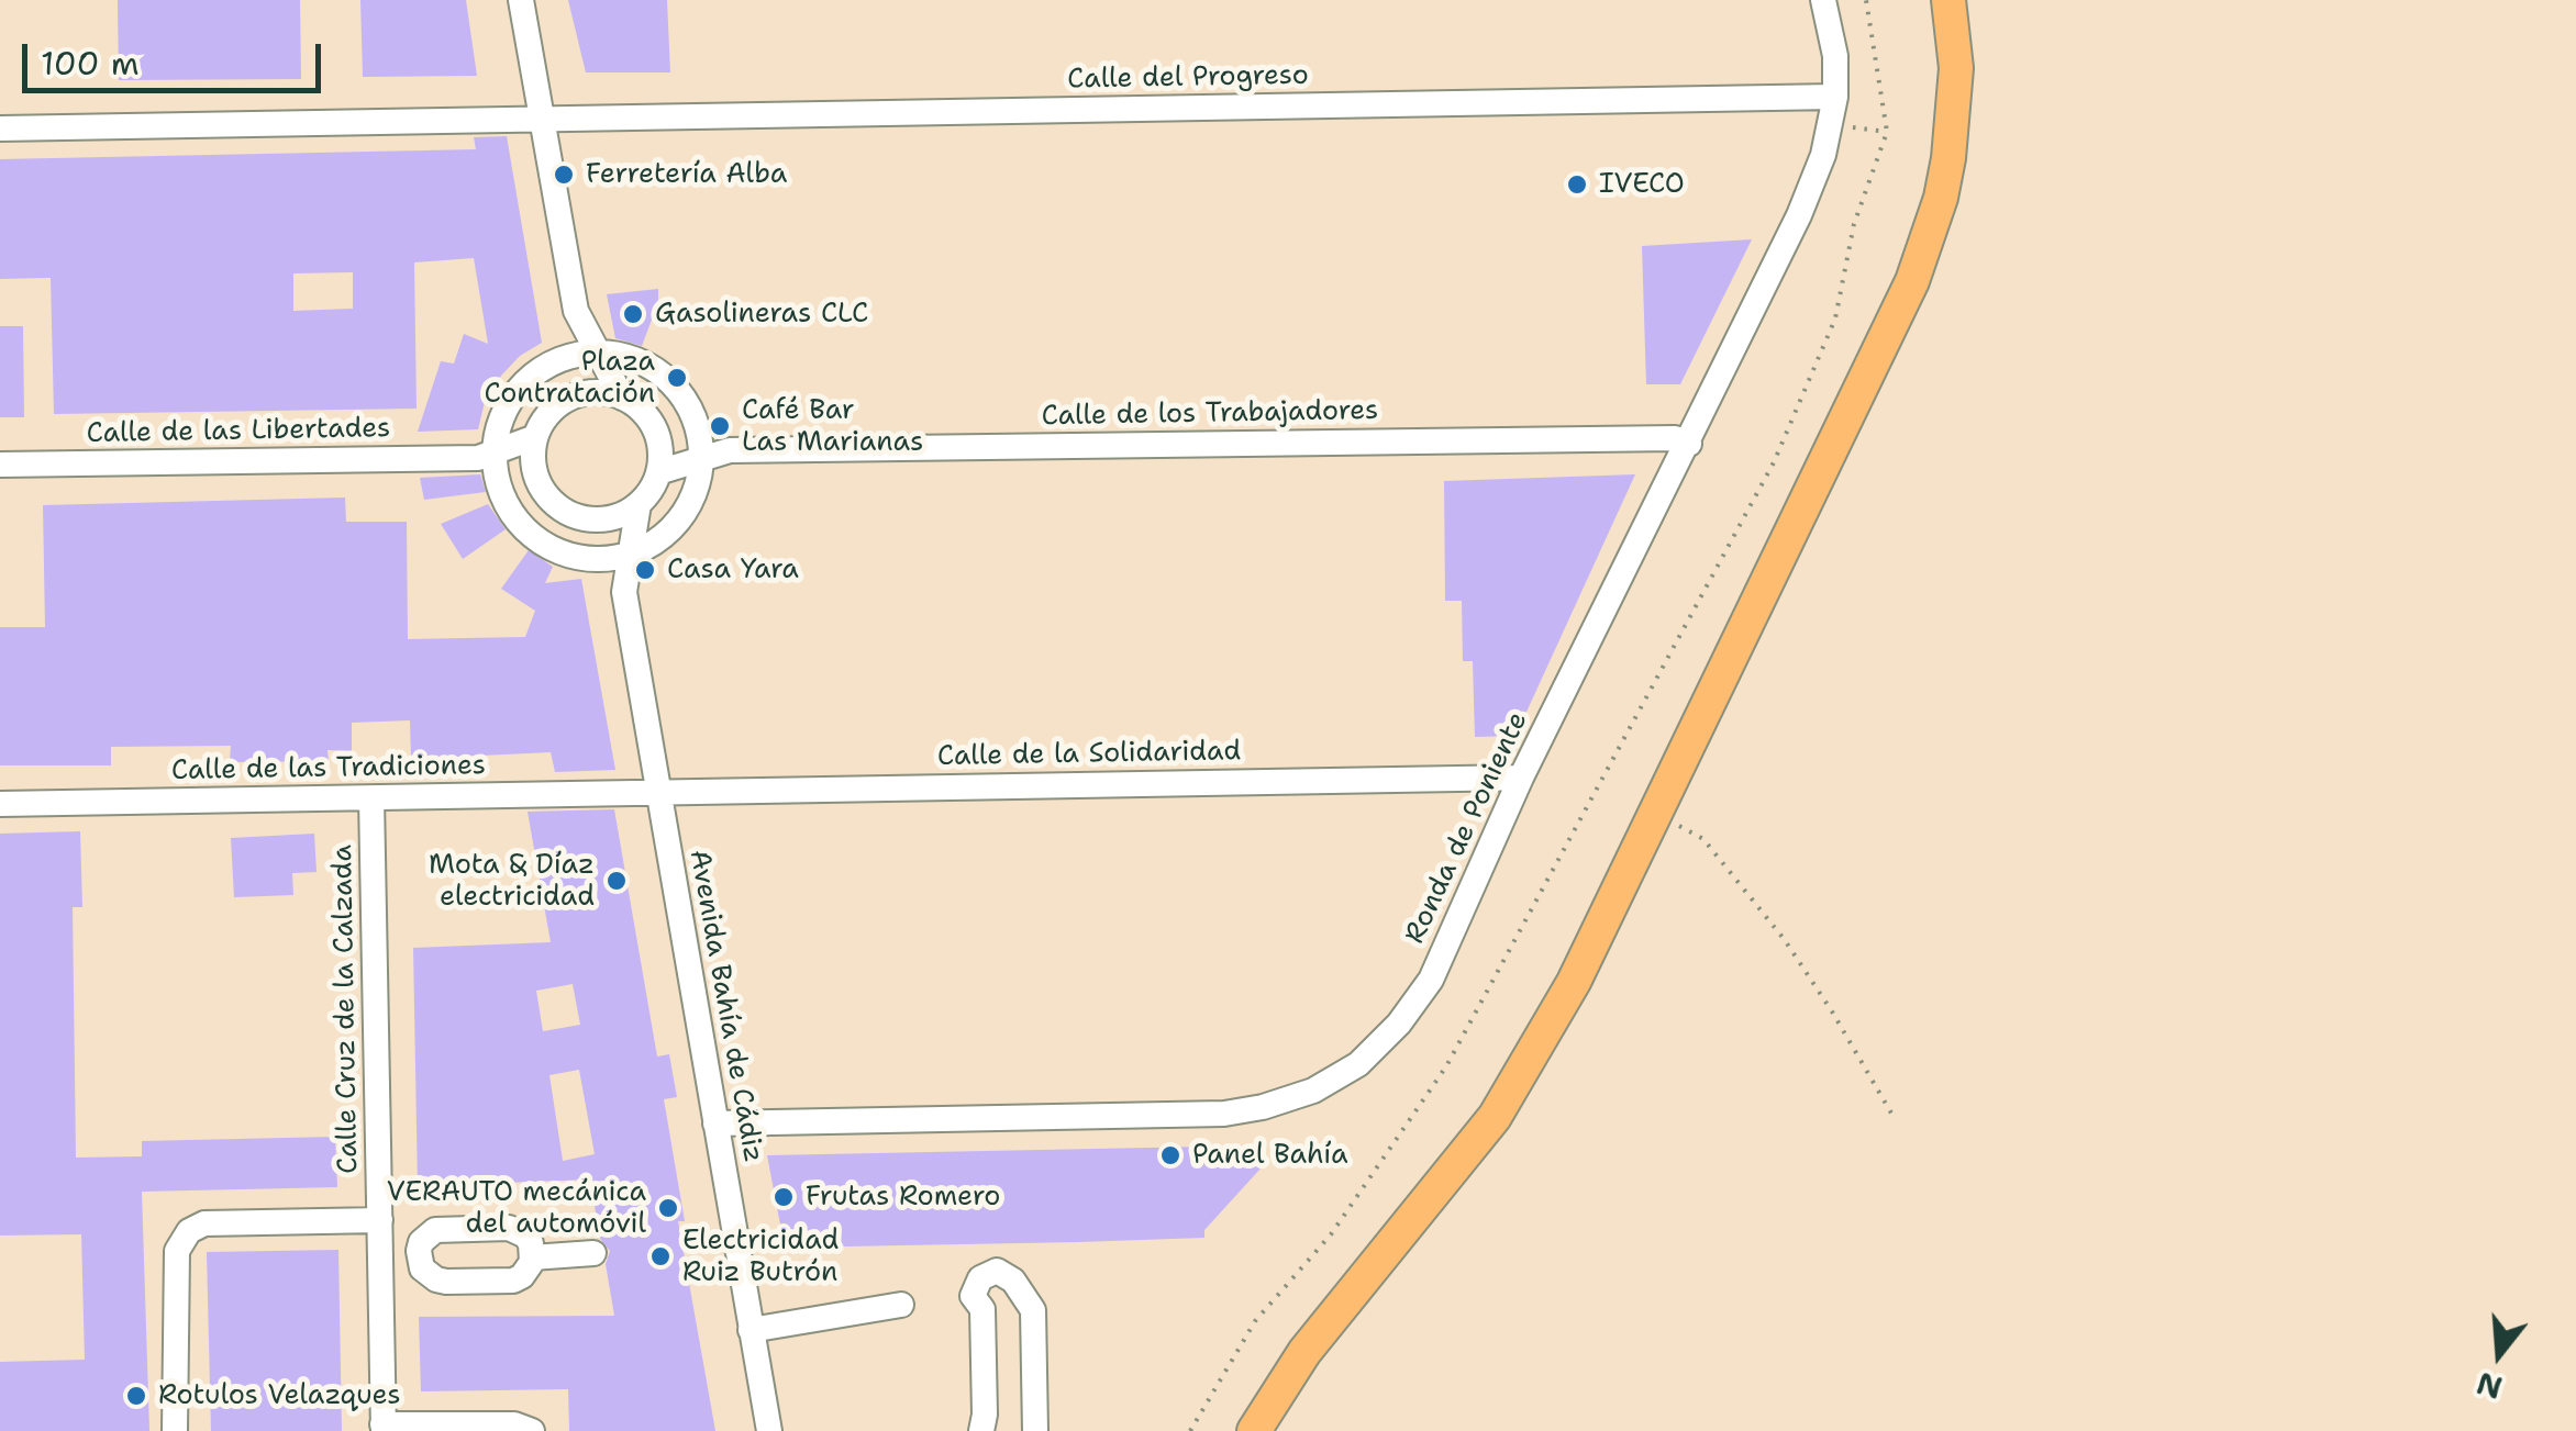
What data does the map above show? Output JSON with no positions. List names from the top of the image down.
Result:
{
  "streets": {
    "street": [
      "Calle del Progreso",
      "Calle de los Trabajadores",
      "Calle de las Libertades",
      "Calle de la Solidaridad",
      "Calle de las Tradiciones",
      "Ronda de Poniente",
      "Avenida Bahía de Cádiz",
      "Calle Cruz de la Calzada"
    ]
  },
  "crossings": [
    ["Calle del Progreso", "Ronda de Poniente"],
    ["Calle de los Trabajadores", "Calle de las Libertades"],
    ["Calle de los Trabajadores", "Ronda de Poniente"],
    ["Calle de los Trabajadores", "Avenida Bahía de Cádiz"],
    ["Calle de las Libertades", "Avenida Bahía de Cádiz"],
    ["Calle de la Solidaridad", "Calle de las Tradiciones"],
    ["Calle de la Solidaridad", "Ronda de Poniente"],
    ["Calle de la Solidaridad", "Avenida Bahía de Cádiz"],
    ["Calle de las Tradiciones", "Avenida Bahía de Cádiz"],
    ["Calle de las Tradiciones", "Calle Cruz de la Calzada"],
    ["Ronda de Poniente", "Avenida Bahía de Cádiz"]
  ],
  "places": [
    "Ferretería Alba",
    "IVECO",
    "Gasolineras CLC",
    "Plaza Contratación",
    "Café Bar Las Marianas",
    "Casa Yara",
    "Mota & Díaz electricidad",
    "Panel Bahía",
    "Frutas Romero",
    "VERAUTO mecánica del automóvil",
    "Electricidad Ruiz Butrón",
    "Rotulos Velazques"
  ],
  "scale_bar": "100 m",
  "north": "bottom"
}
